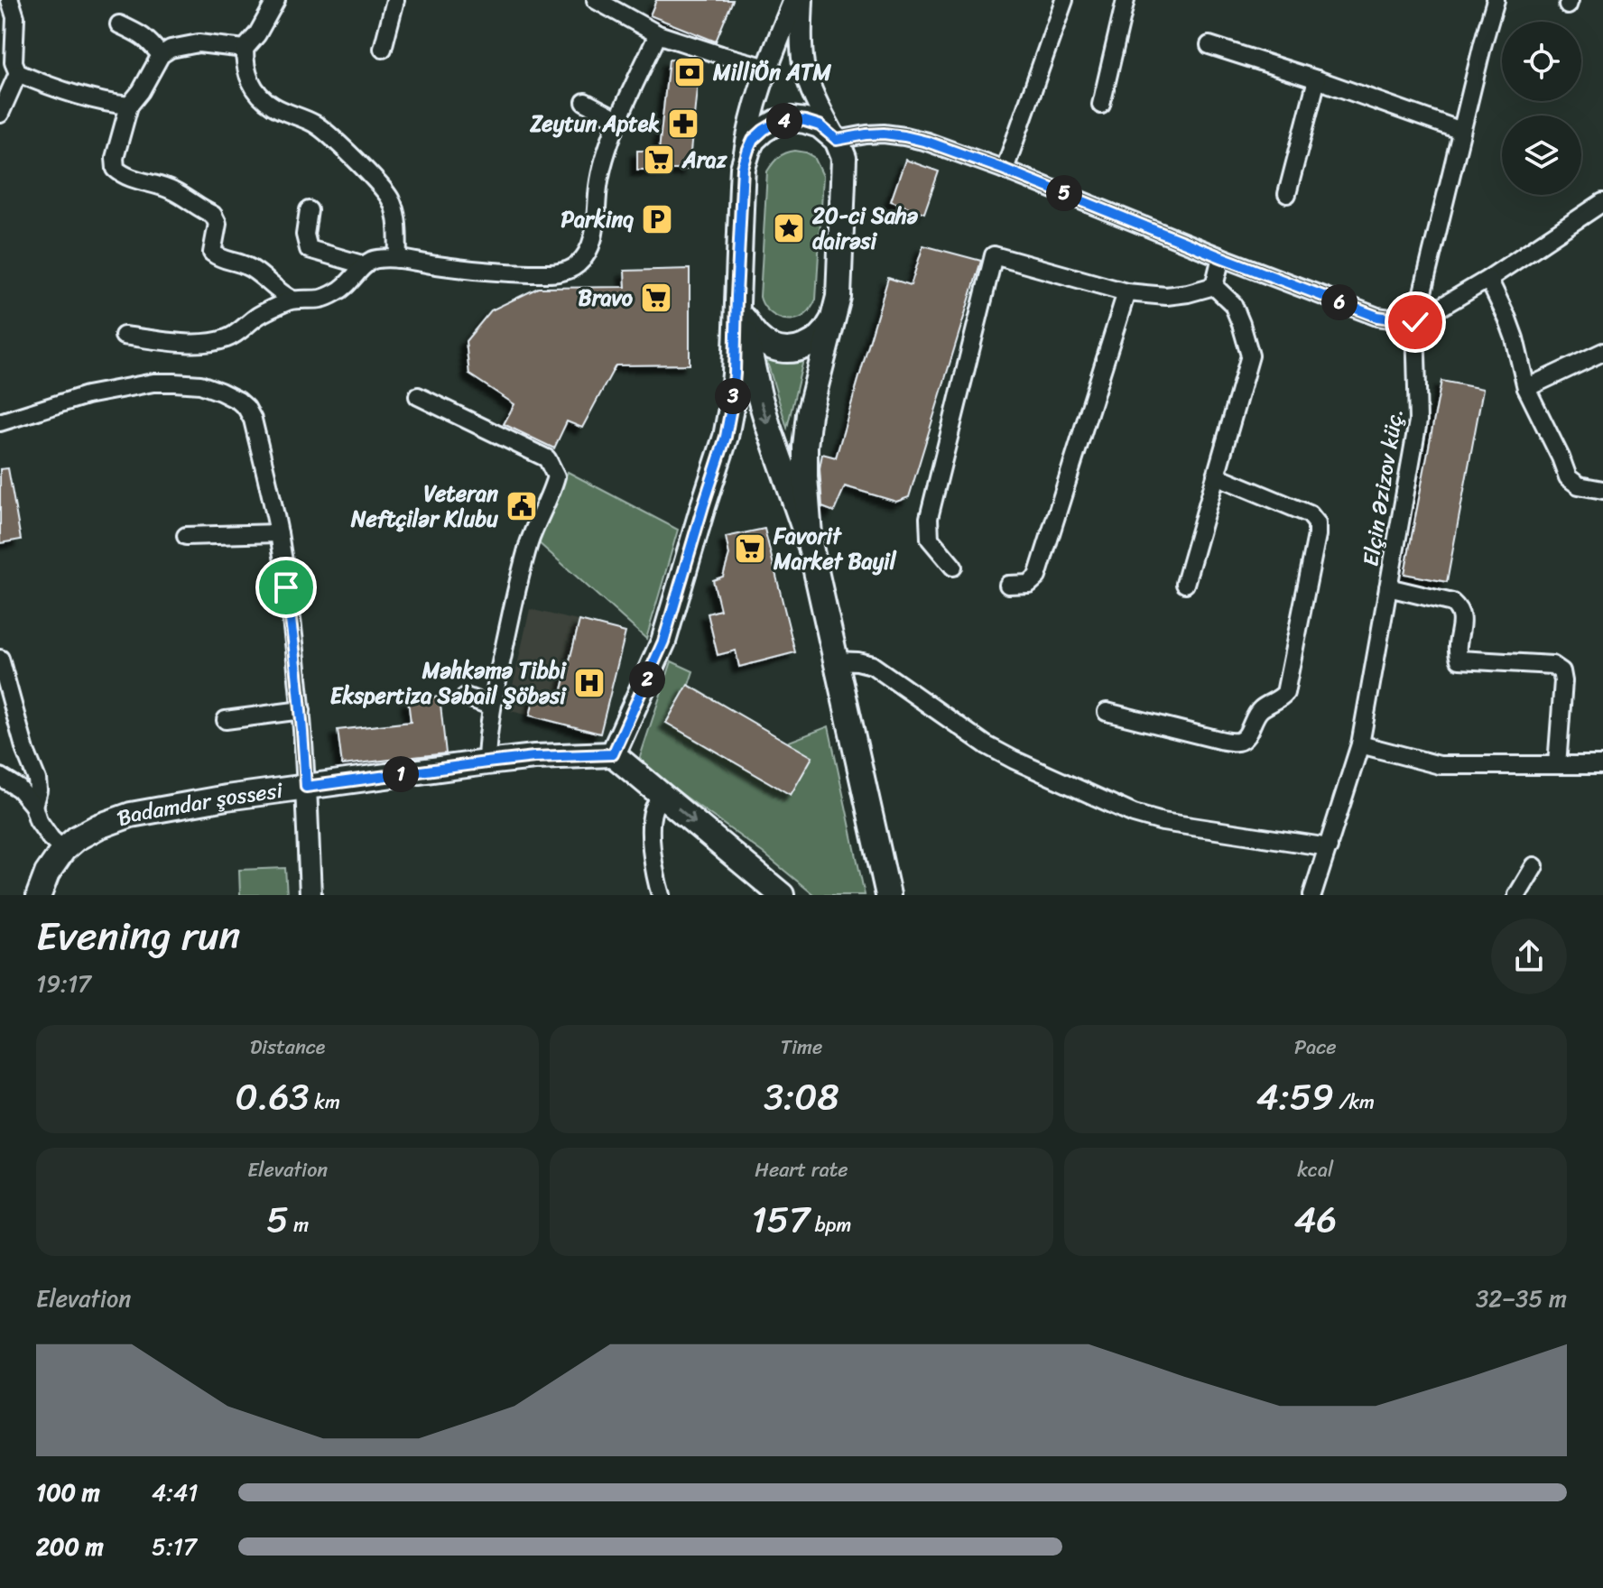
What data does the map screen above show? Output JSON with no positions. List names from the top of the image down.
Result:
{
  "streets": {
    "main road": ["Badamdar şossesi"],
    "street": ["Elçin Əzizov küç."]
  },
  "places": {
    "bank": ["MilliÖn ATM"],
    "pharmacy": ["Zeytun Aptek"],
    "supermarket": ["Araz", "Bravo", "Favorit Market Bayil"],
    "parking": ["Parkinq"],
    "place": ["20-ci Sahə dairəsi"],
    "public building": ["Veteran Neftçilər Klubu"],
    "hospital": ["Məhkəmə Tibbi Ekspertiza Səbail Şöbəsi"]
  },
  "page": {
    "pins": [
      "4",
      "5",
      "6",
      "3",
      "2",
      "1"
    ],
    "heading": ["Evening run", "19:17"],
    "stats": [
      ["Distance", "0.63 km"],
      ["Time", "3:08"],
      ["Pace", "4:59 /km"],
      ["Elevation", "5 m"],
      ["Heart rate", "157 bpm"],
      ["kcal", "46"]
    ],
    "chart": ["Elevation", "32–35 m"],
    "list": [
      {
        "name": "100 m",
        "note": "4:41"
      },
      {
        "name": "200 m",
        "note": "5:17"
      }
    ]
  }
}
